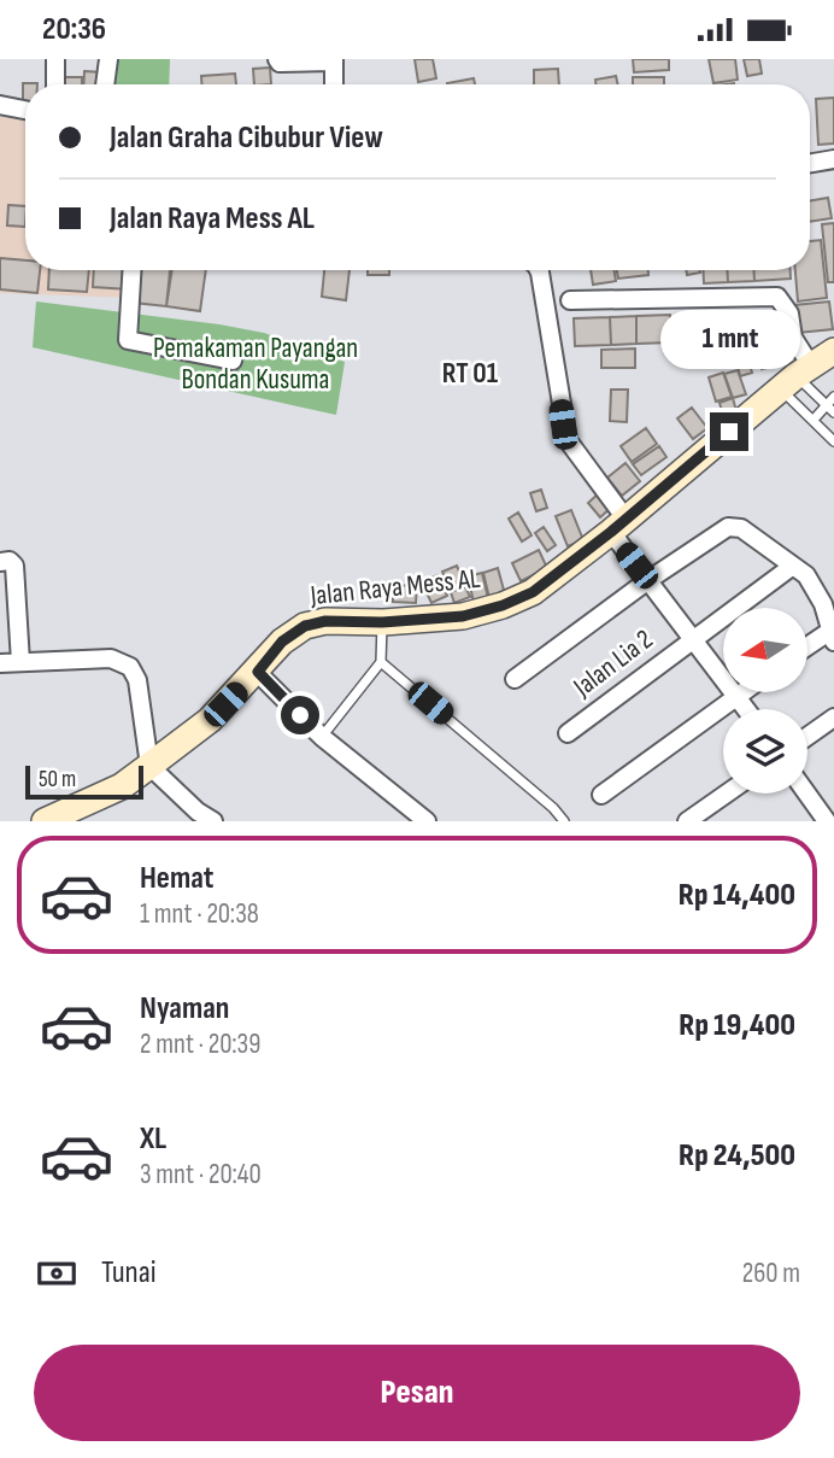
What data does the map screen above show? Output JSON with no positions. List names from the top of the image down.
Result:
{
  "streets": {
    "street": ["Jalan Raya Mess AL", "Jalan Lia 2"]
  },
  "districts": ["RT 01"],
  "parks": ["Pemakaman Payangan Bondan Kusuma"],
  "scale_bar": "50 m",
  "north": "left",
  "page": {
    "status": "20:36",
    "banner": ["Jalan Graha Cibubur View", "Jalan Raya Mess AL"],
    "bubble": "1 mnt",
    "scale": "50 m",
    "list": [
      {
        "name": "Hemat",
        "note": "1 mnt · 20:38",
        "value": "Rp 14,400"
      },
      {
        "name": "Nyaman",
        "note": "2 mnt · 20:39",
        "value": "Rp 19,400"
      },
      {
        "name": "XL",
        "note": "3 mnt · 20:40",
        "value": "Rp 24,500"
      }
    ],
    "pay": ["Tunai", "260 m"],
    "buttons": "Pesan"
  }
}
